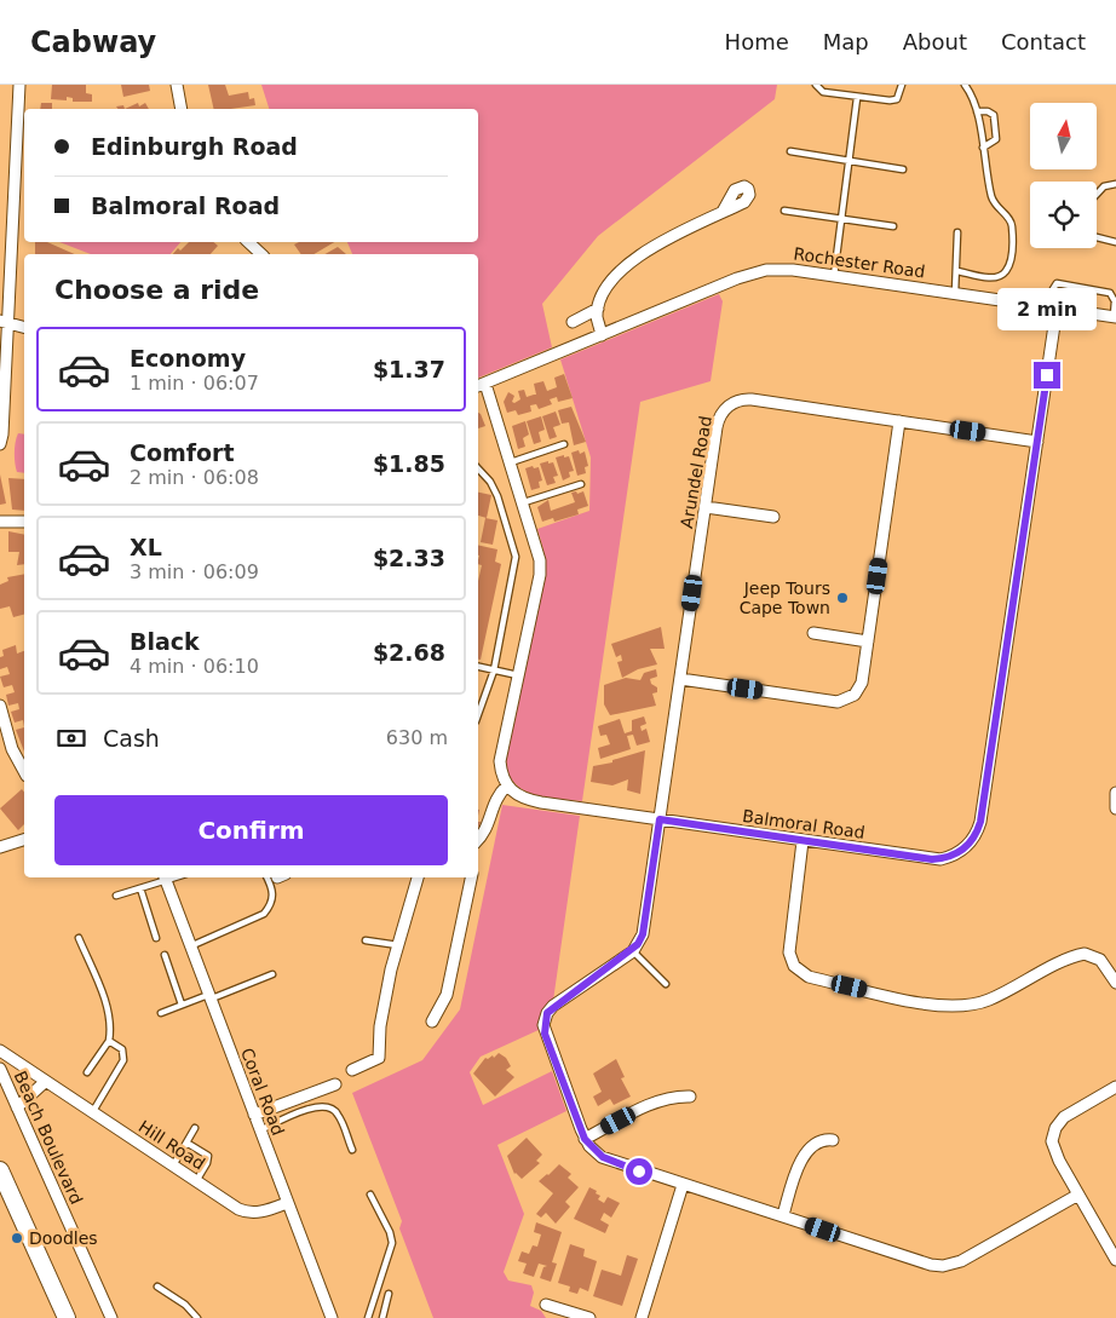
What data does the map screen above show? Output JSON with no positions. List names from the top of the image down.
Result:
{
  "streets": {
    "street": [
      "Rochester Road",
      "Arundel Road",
      "Balmoral Road",
      "Coral Road",
      "Beach Boulevard",
      "Hill Road"
    ]
  },
  "crossings": [
    ["Rochester Road", "Balmoral Road"],
    ["Arundel Road", "Balmoral Road"],
    ["Coral Road", "Hill Road"]
  ],
  "places": ["Jeep Tours Cape Town", "Doodles"],
  "north": "top",
  "page": {
    "header": "Cabway",
    "nav": [
      "Home",
      "Map",
      "About",
      "Contact"
    ],
    "banner": ["Edinburgh Road", "Balmoral Road"],
    "heading": "Choose a ride",
    "bubble": "2 min",
    "list": [
      {
        "name": "Economy",
        "note": "1 min · 06:07",
        "value": "$1.37"
      },
      {
        "name": "Comfort",
        "note": "2 min · 06:08",
        "value": "$1.85"
      },
      {
        "name": "XL",
        "note": "3 min · 06:09",
        "value": "$2.33"
      },
      {
        "name": "Black",
        "note": "4 min · 06:10",
        "value": "$2.68"
      }
    ],
    "pay": ["Cash", "630 m"],
    "buttons": "Confirm"
  }
}
